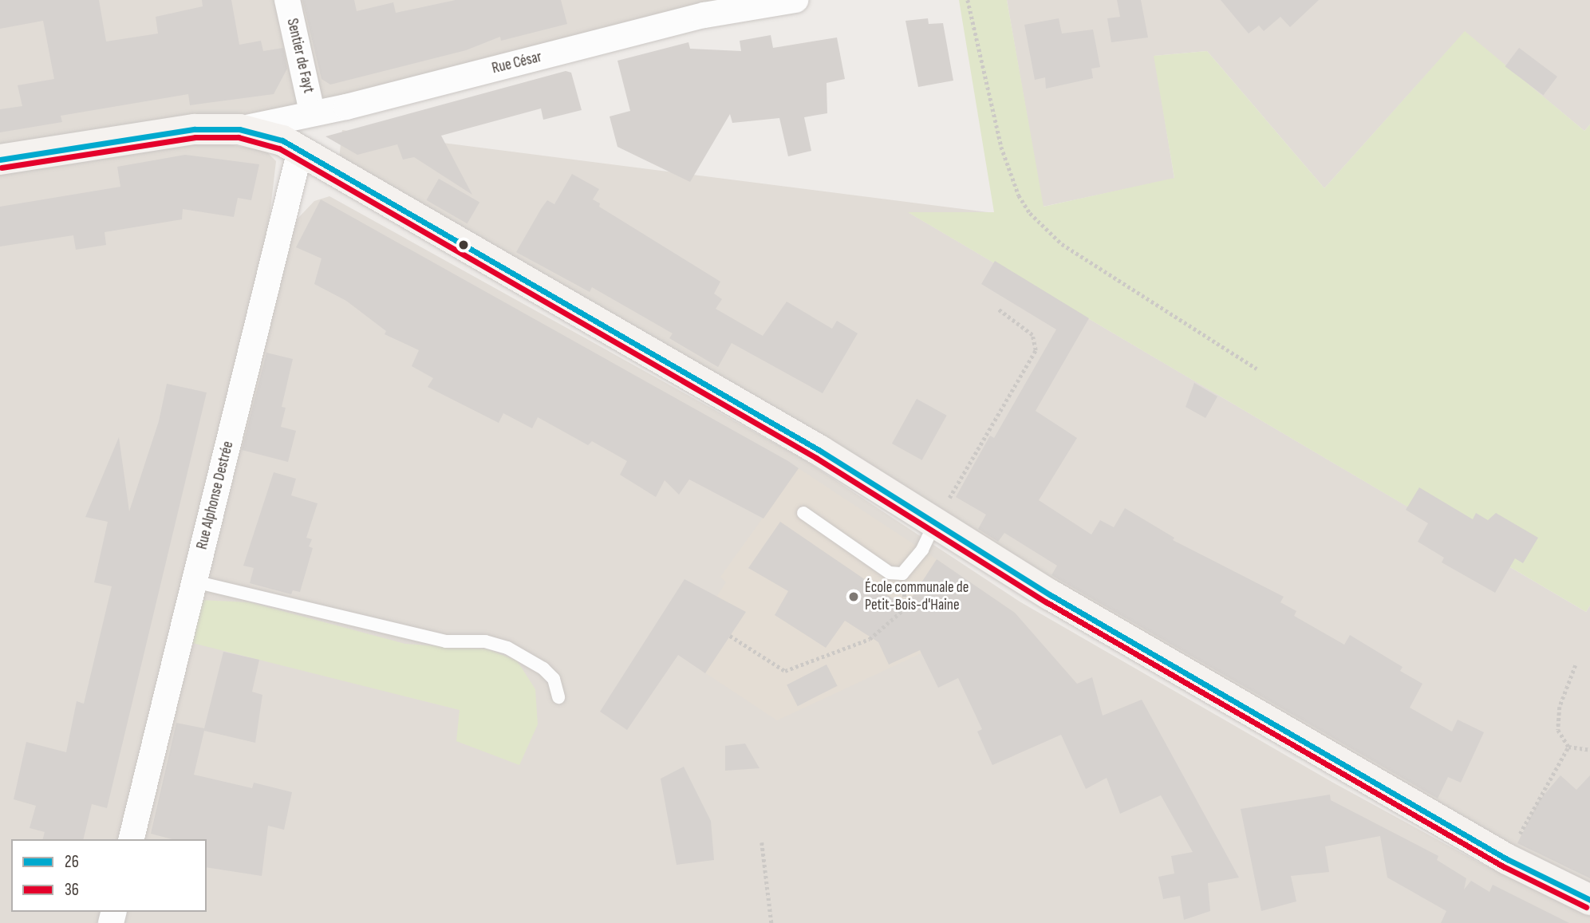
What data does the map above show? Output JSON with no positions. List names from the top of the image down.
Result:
{
  "streets": {
    "street": ["Sentier de Fayt", "Rue César", "Rue Alphonse Destrée"]
  },
  "crossings": [
    ["Sentier de Fayt", "Rue César"]
  ],
  "places": ["École communale de Petit-Bois-d'Haine"],
  "lines": ["transit line 26", "transit line 36"],
  "legend": ["26", "36"]
}
